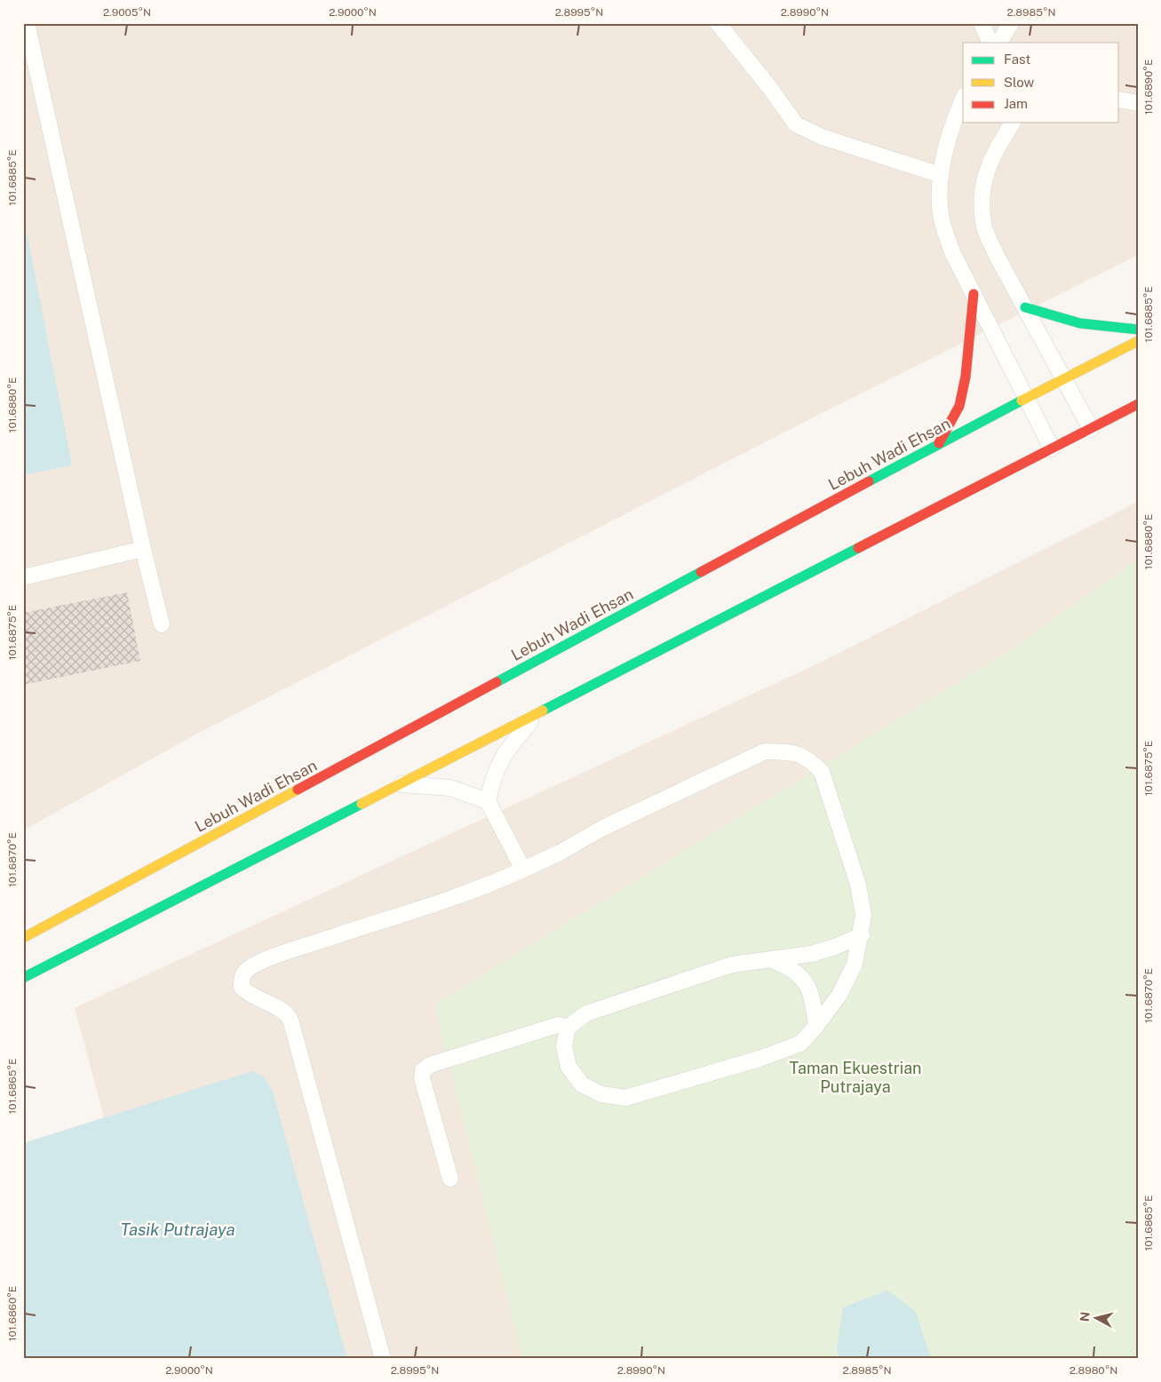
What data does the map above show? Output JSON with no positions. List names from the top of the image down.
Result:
{
  "streets": {
    "main road": ["Lebuh Wadi Ehsan"]
  },
  "water": ["Tasik Putrajaya"],
  "parks": ["Taman Ekuestrian Putrajaya"],
  "legend": ["Fast", "Slow", "Jam"],
  "north": "left",
  "coordinates": [
    "2.9005°N",
    "2.9000°N",
    "2.8995°N",
    "2.8990°N",
    "2.8985°N",
    "101.6890°E",
    "101.6885°E",
    "101.6880°E",
    "101.6875°E",
    "101.6870°E",
    "101.6865°E",
    "101.6860°E",
    "2.8980°N"
  ]
}
